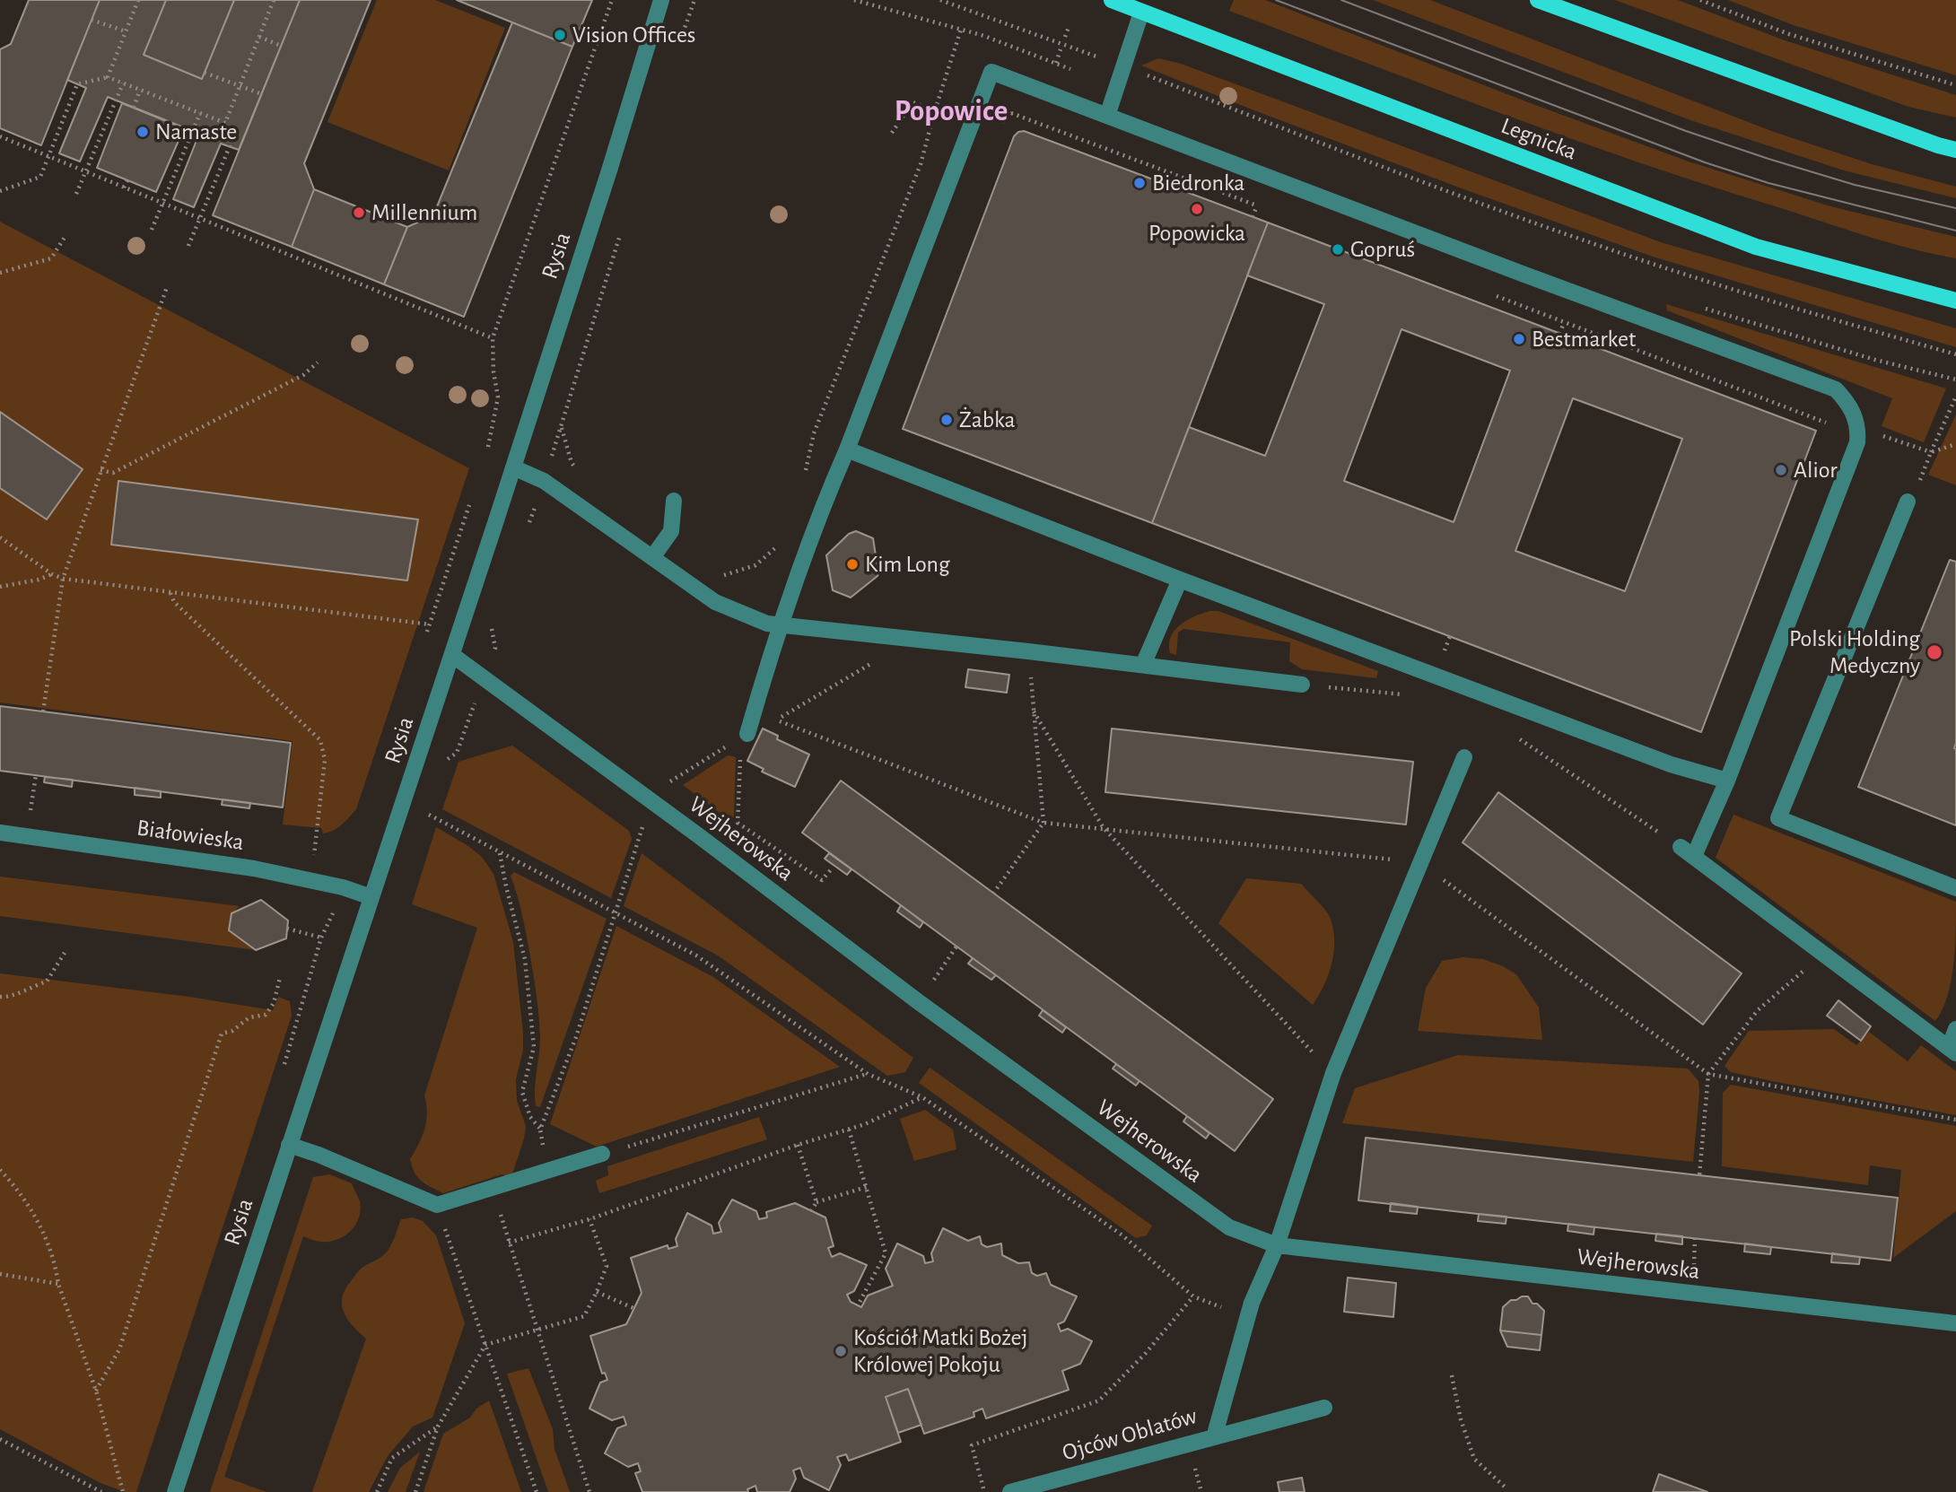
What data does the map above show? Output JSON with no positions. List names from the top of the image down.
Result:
{
  "streets": {
    "main road": ["Legnicka"],
    "street": [
      "Rysia",
      "Białowieska",
      "Wejherowska",
      "Ojców Oblatów"
    ]
  },
  "crossings": [
    ["Rysia", "Białowieska"],
    ["Rysia", "Wejherowska"],
    ["Wejherowska", "Ojców Oblatów"]
  ],
  "districts": ["Popowice"],
  "places": [
    "Vision Offices",
    "Namaste",
    "Biedronka",
    "Popowicka",
    "Millennium",
    "Gopruś",
    "Bestmarket",
    "Żabka",
    "Alior",
    "Kim Long",
    "Polski Holding Medyczny",
    "Kościół Matki Bożej Królowej Pokoju"
  ]
}
